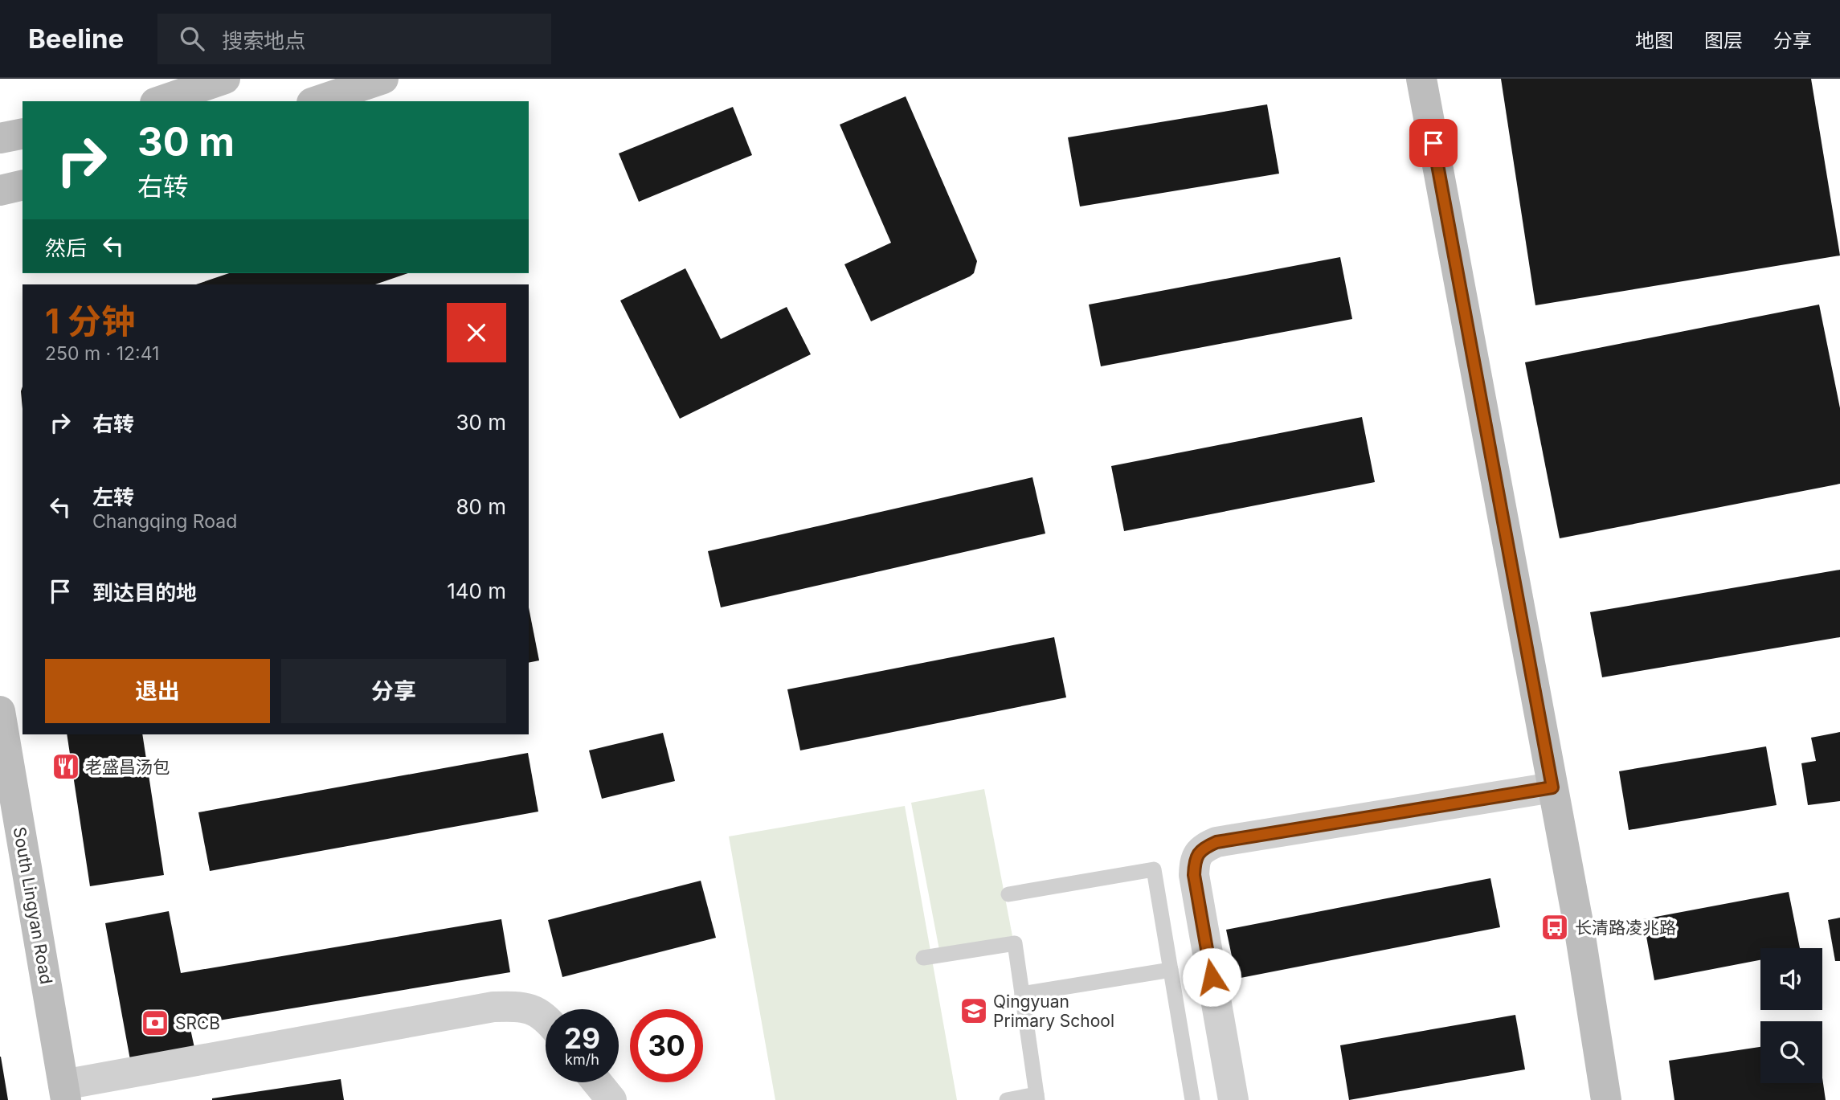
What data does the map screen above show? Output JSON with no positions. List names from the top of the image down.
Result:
{
  "streets": {
    "main road": ["South Lingyan Road"]
  },
  "places": {
    "restaurant": ["老盛昌汤包"],
    "bus stop": ["长清路凌兆路"],
    "school or university": ["Qingyuan Primary School"],
    "bank": ["SRCB"]
  },
  "page": {
    "header": "Beeline",
    "search": "搜索地点",
    "nav": ["地图", "图层", "分享"],
    "turn": ["30 m", "右转"],
    "then": "然后",
    "heading": ["1 分钟", "250 m · 12:41"],
    "list": [
      {
        "name": "右转",
        "value": "30 m"
      },
      {
        "name": "左转",
        "note": "Changqing Road",
        "value": "80 m"
      },
      {
        "name": "到达目的地",
        "value": "140 m"
      }
    ],
    "buttons": ["退出", "分享"],
    "speed": "29 km/h",
    "limit": "30"
  }
}
